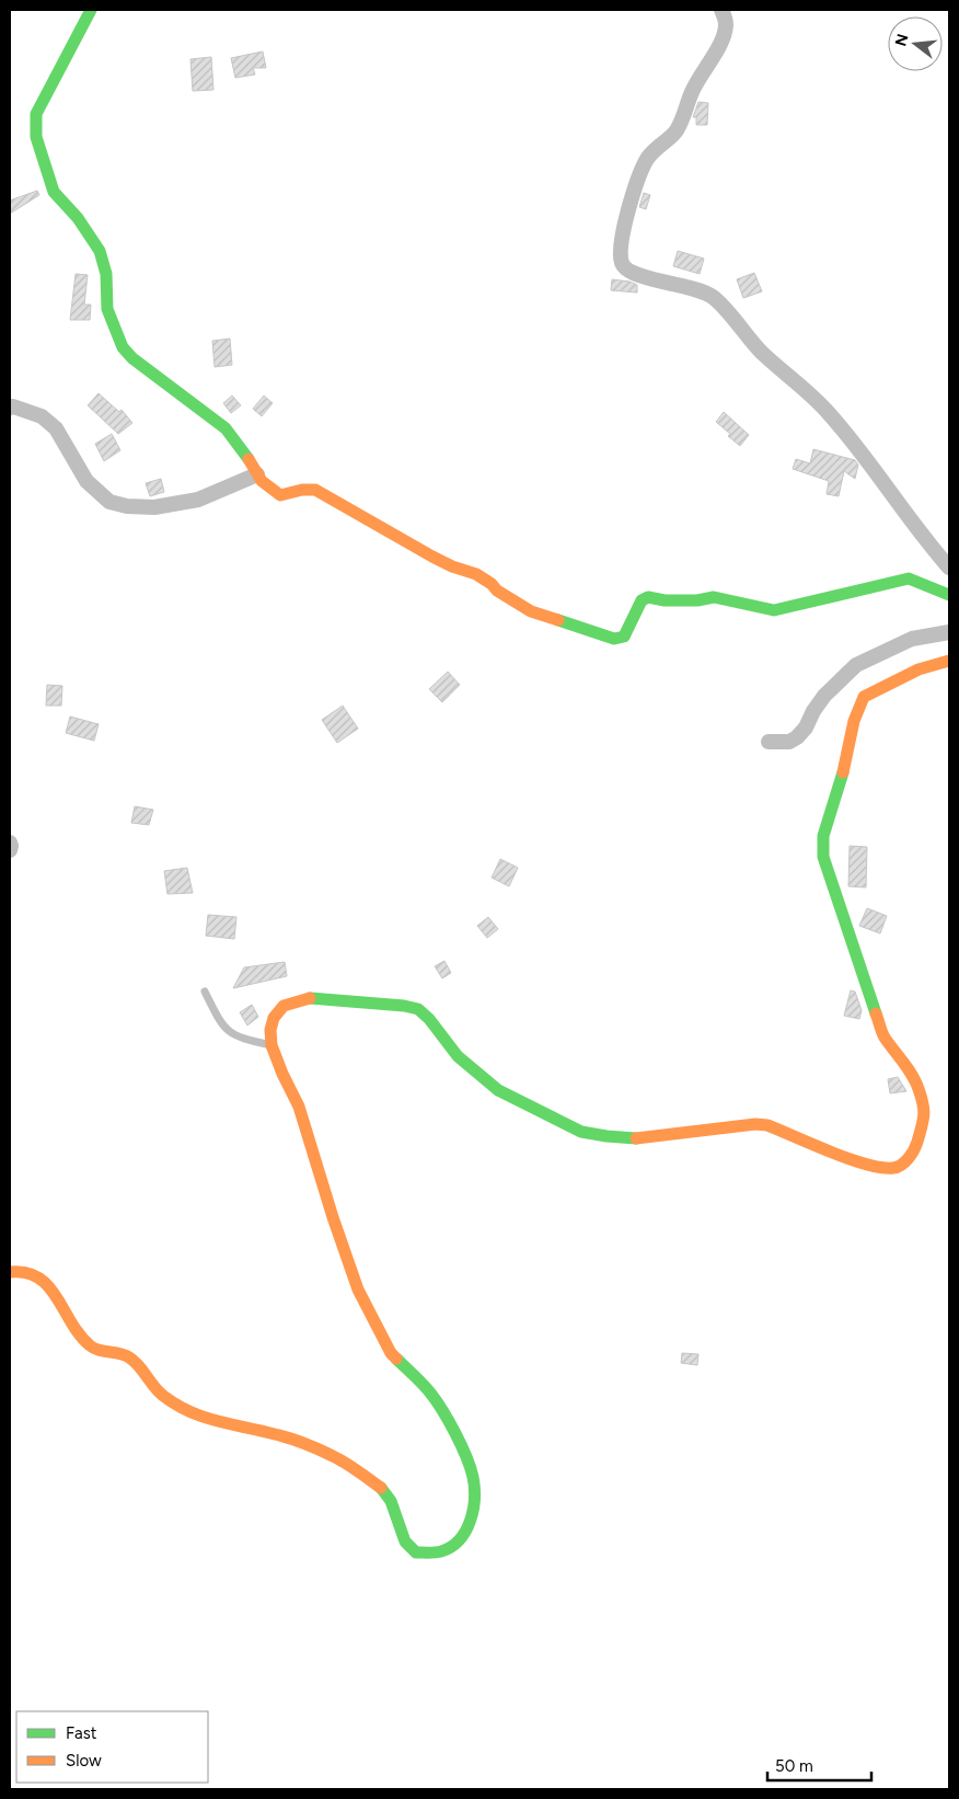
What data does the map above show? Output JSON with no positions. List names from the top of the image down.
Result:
{
  "legend": ["Fast", "Slow"],
  "scale_bar": "50 m",
  "north": "left"
}
